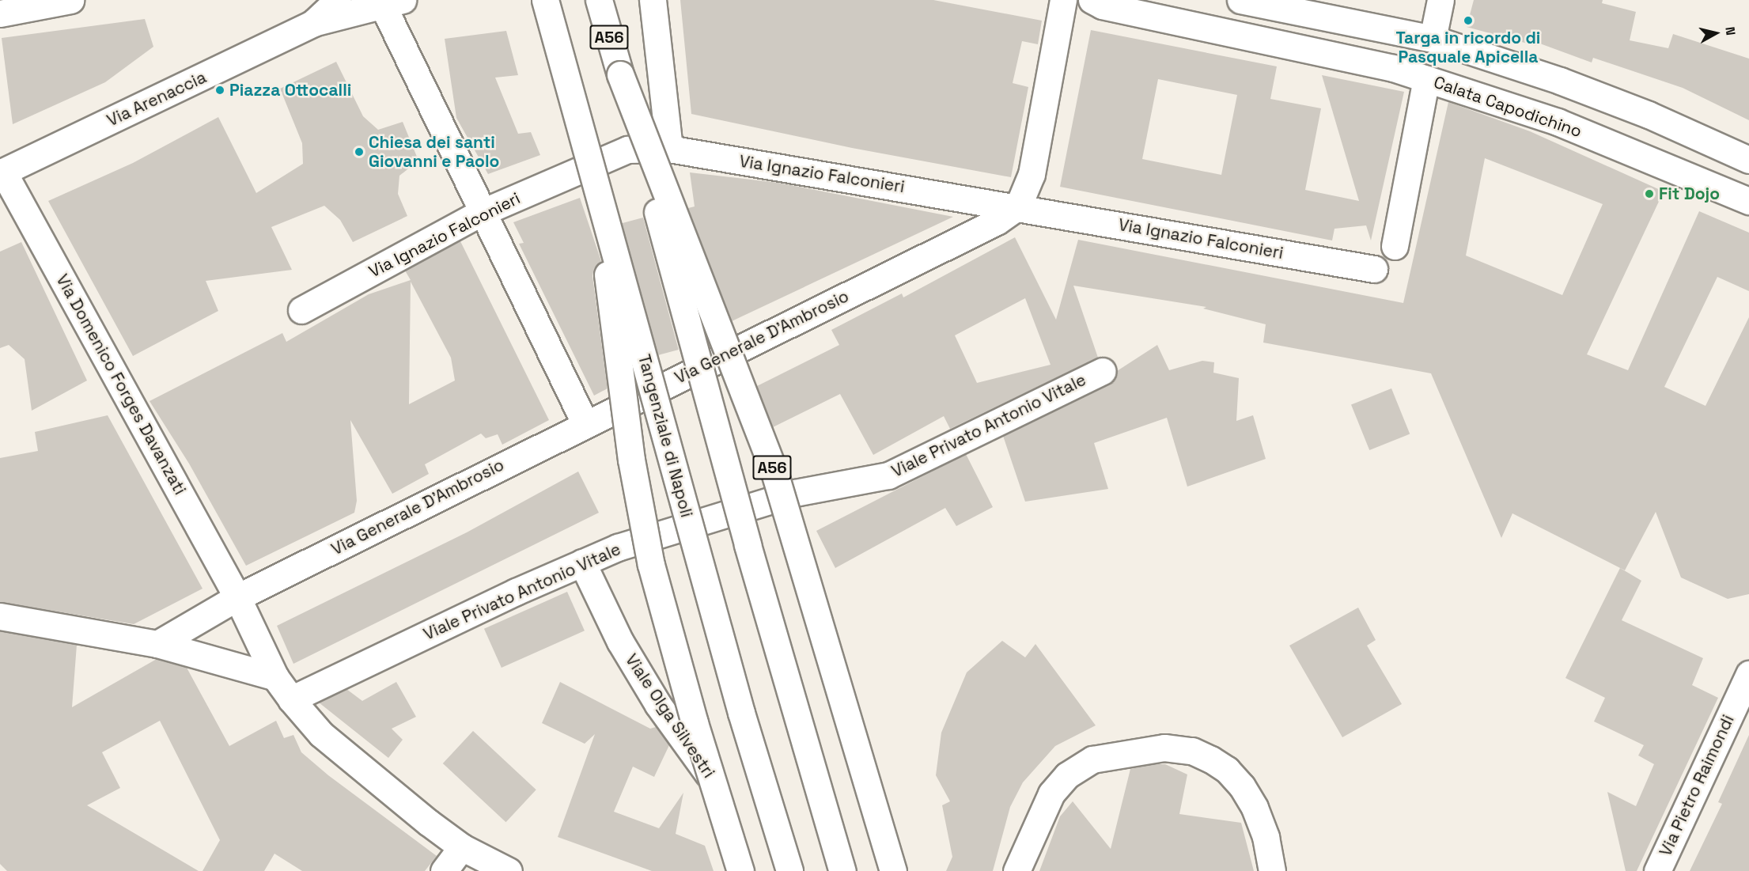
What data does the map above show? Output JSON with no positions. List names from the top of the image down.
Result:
{
  "streets": {
    "main road": [
      "A56",
      "Via Arenaccia",
      "Calata Capodichino",
      "Via Ignazio Falconieri",
      "Via Generale D'Ambrosio",
      "Via Domenico Forges Davanzati",
      "Viale Privato Antonio Vitale",
      "Tangenziale di Napoli",
      "Viale Olga Silvestri",
      "Via Pietro Raimondi"
    ]
  },
  "crossings": [
    ["Via Arenaccia", "Via Domenico Forges Davanzati"],
    ["Via Ignazio Falconieri", "Via Generale D'Ambrosio"],
    ["Via Generale D'Ambrosio", "Via Domenico Forges Davanzati"],
    ["Via Domenico Forges Davanzati", "Viale Privato Antonio Vitale"],
    ["Viale Privato Antonio Vitale", "Viale Olga Silvestri"]
  ],
  "places": [
    "Targa in ricordo di Pasquale Apicella",
    "Piazza Ottocalli",
    "Chiesa dei santi Giovanni e Paolo",
    "Fit Dojo"
  ],
  "north": "right"
}
